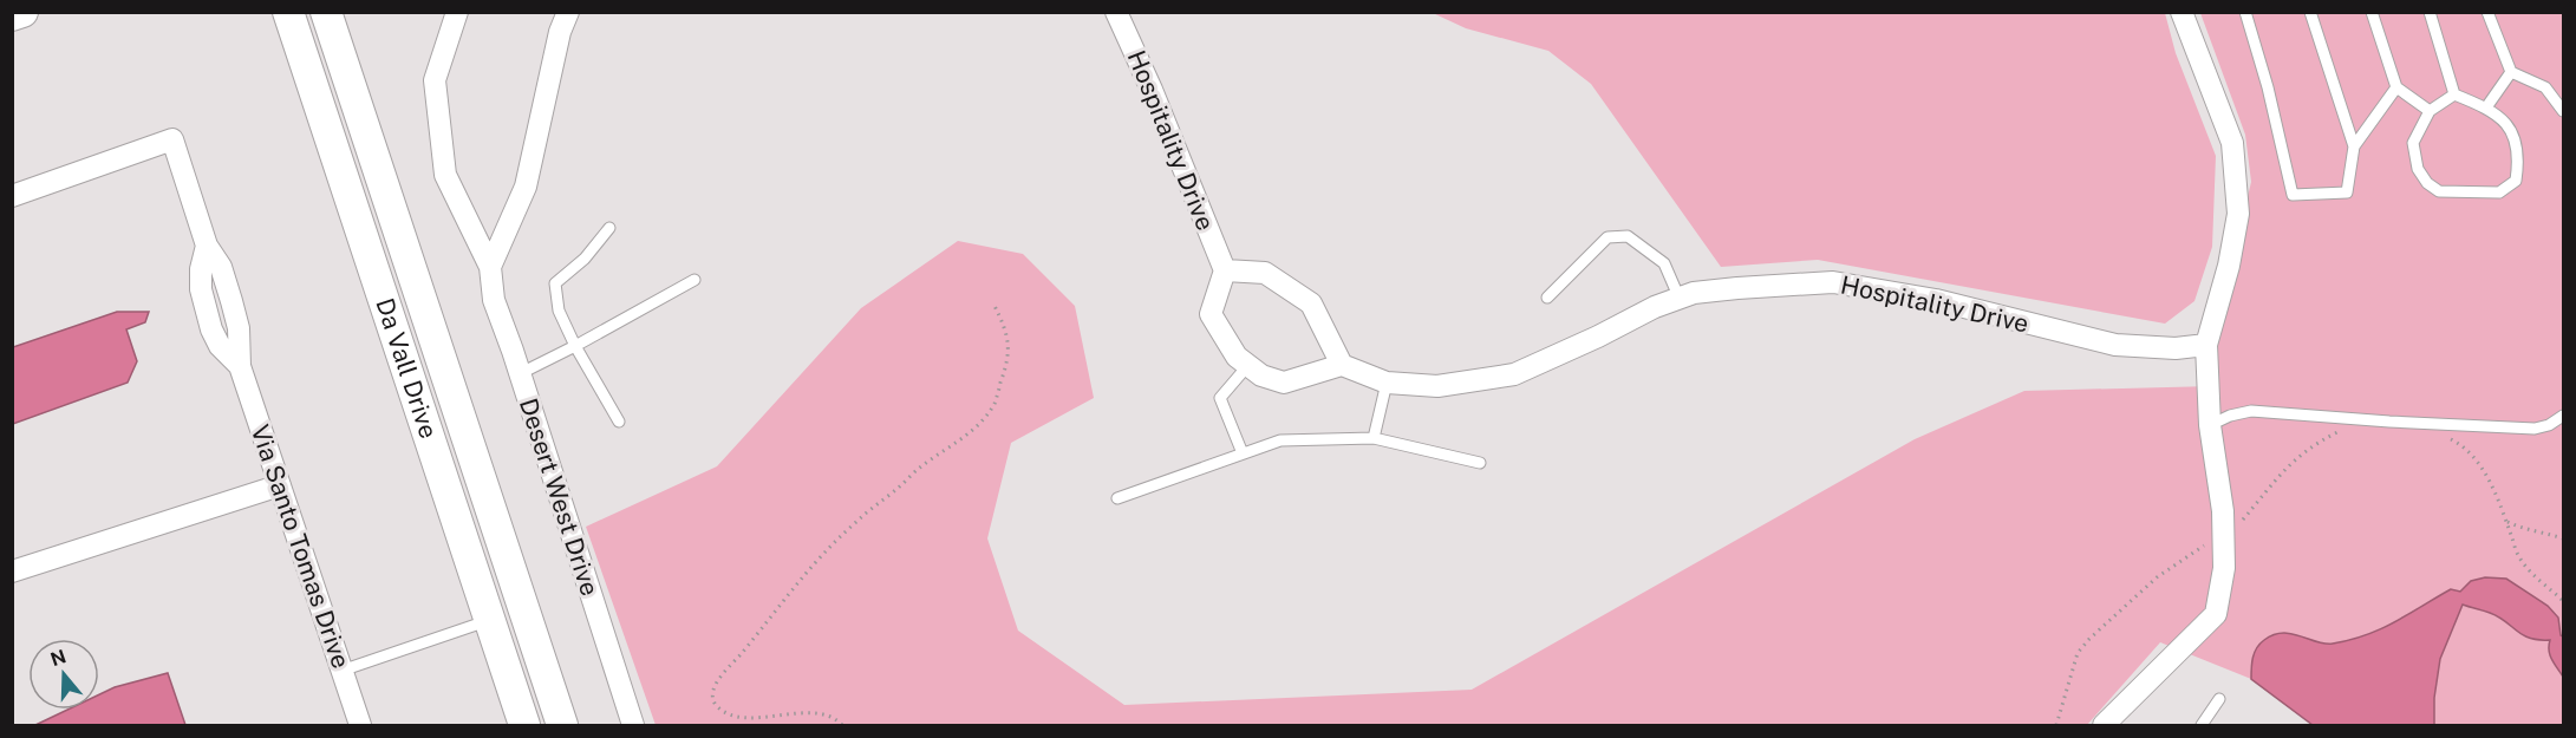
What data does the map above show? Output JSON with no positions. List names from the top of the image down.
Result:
{
  "streets": {
    "main road": ["Da Vall Drive"],
    "street": ["Hospitality Drive", "Desert West Drive", "Via Santo Tomas Drive"]
  },
  "north": "top"
}
